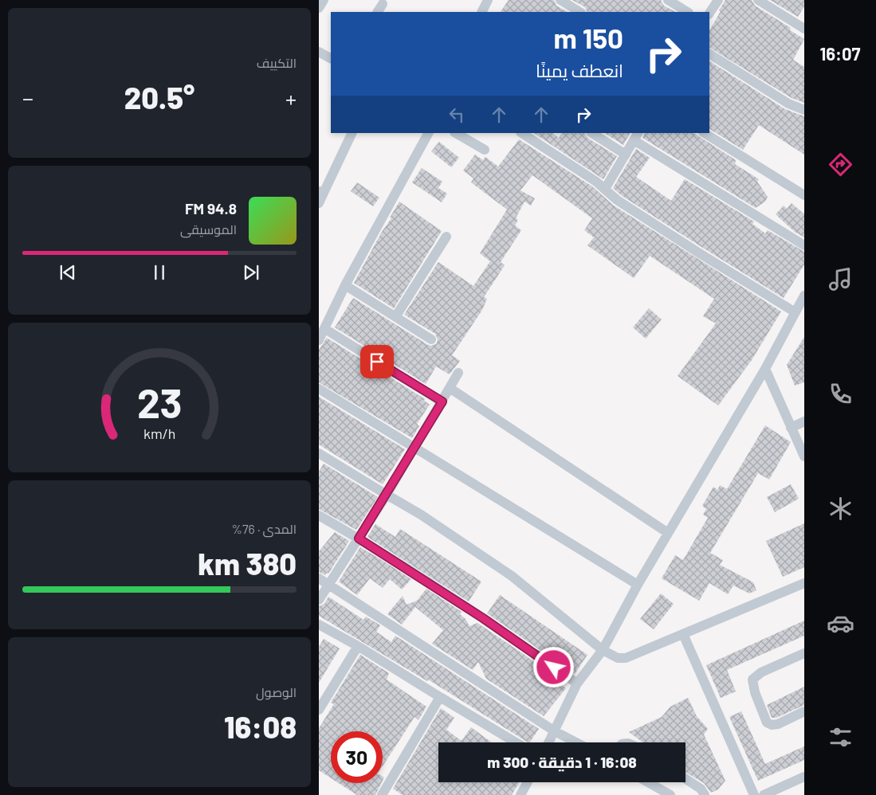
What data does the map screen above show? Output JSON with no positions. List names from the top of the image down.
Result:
{
  "page": {
    "tabs": "16:07",
    "tile": [
      "التكييف",
      ["المدى · 76%", "380 km"],
      ["الوصول", "16:08"]
    ],
    "turn": ["150 m", "انعطف يمينًا"],
    "heat": ["−", "20.5°", "+"],
    "song": ["94.8 FM", "الموسيقى"],
    "limit": "30",
    "trip": "16:08 · 1 دقيقة · 300 m",
    "gauge": ["23", "km/h"]
  }
}
